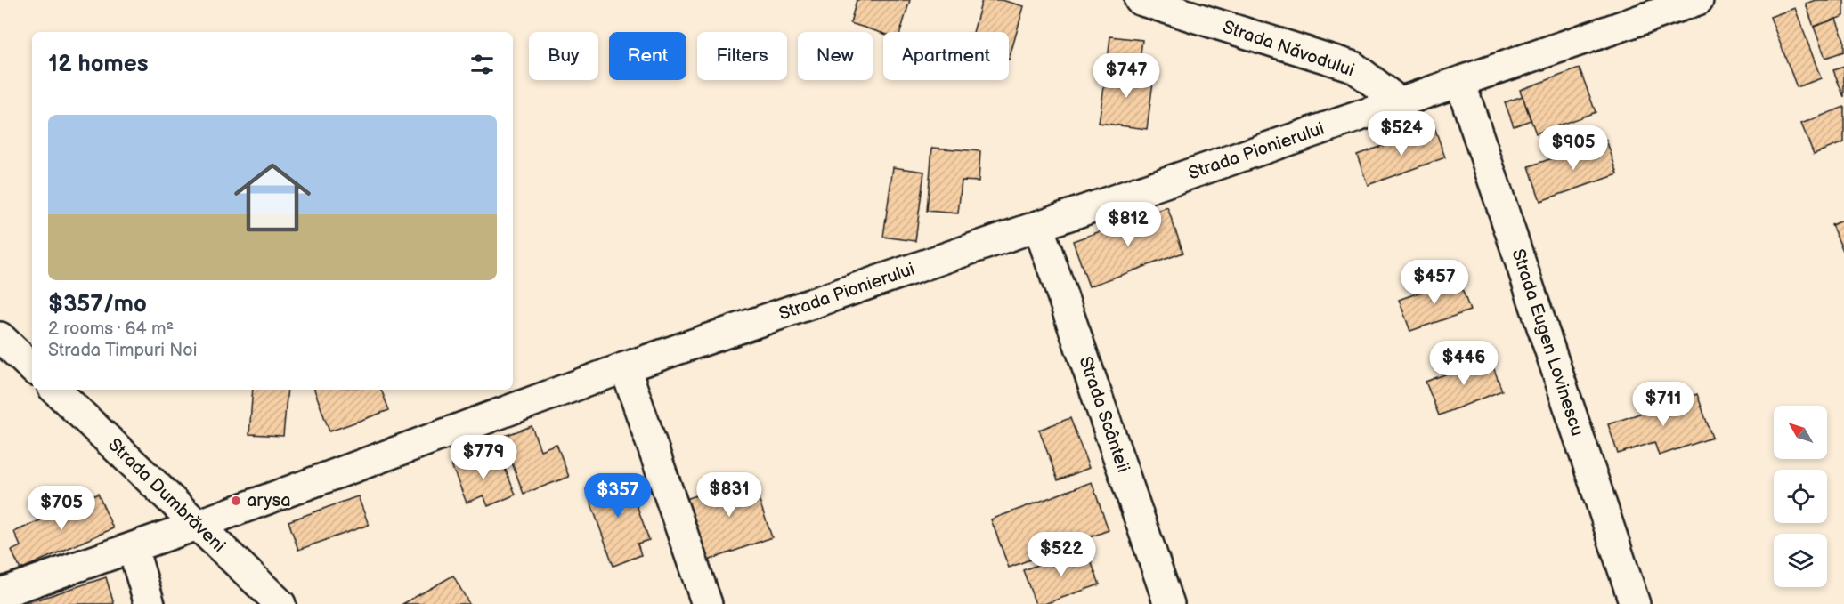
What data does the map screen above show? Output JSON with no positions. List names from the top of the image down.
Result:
{
  "streets": {
    "street": [
      "Strada Năvodului",
      "Strada Pionierului",
      "Strada Eugen Lovinescu",
      "Strada Scânteii",
      "Strada Dumbrăveni"
    ]
  },
  "crossings": [
    ["Strada Năvodului", "Strada Pionierului"],
    ["Strada Pionierului", "Strada Eugen Lovinescu"],
    ["Strada Pionierului", "Strada Scânteii"],
    ["Strada Pionierului", "Strada Dumbrăveni"]
  ],
  "places": ["arysa"],
  "north": "top left",
  "page": {
    "chip": [
      "Buy",
      "Rent",
      "Filters",
      "New",
      "Apartment"
    ],
    "heading": "12 homes",
    "price": [
      "$747",
      "$524",
      "$905",
      "$812",
      "$457",
      "$446",
      "$711",
      "$779",
      "$831",
      "$357",
      "$705",
      "$522"
    ],
    "list": [
      {
        "name": "$357/mo",
        "note": "2 rooms · 64 m² · Strada Timpuri Noi"
      }
    ]
  }
}
